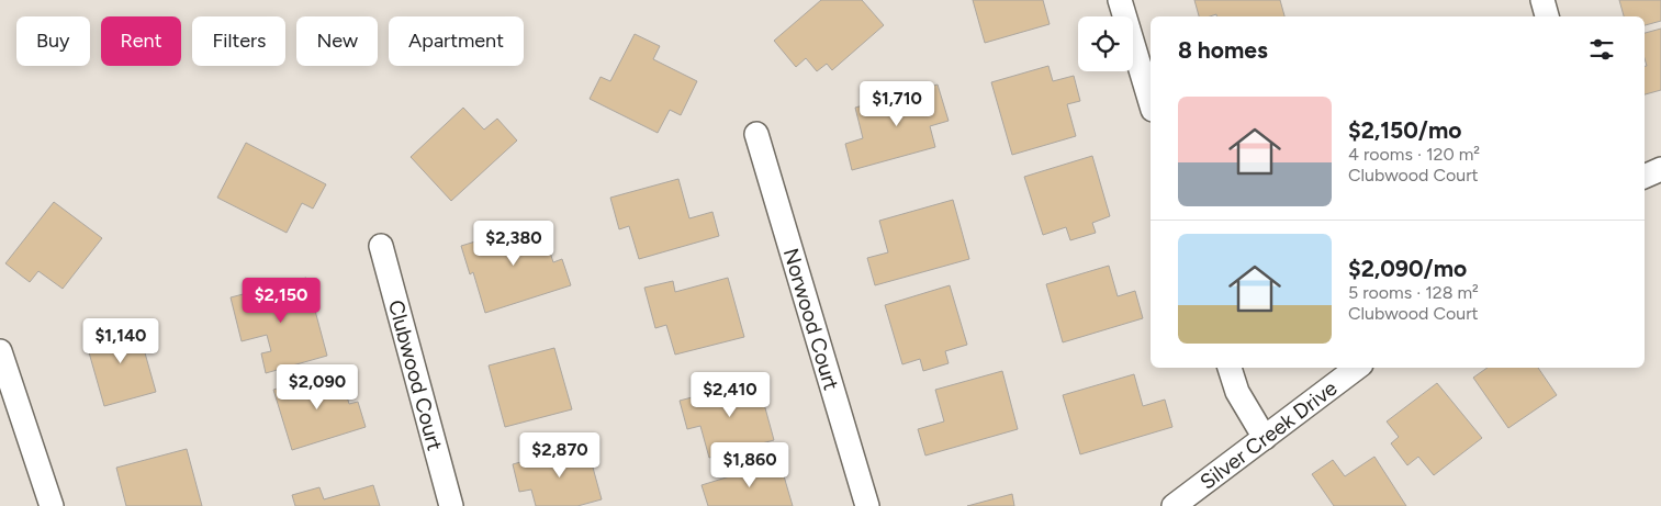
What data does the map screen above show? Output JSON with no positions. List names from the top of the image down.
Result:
{
  "streets": {
    "street": ["Norwood Court", "Clubwood Court", "Silver Creek Drive"]
  },
  "page": {
    "chip": [
      "Buy",
      "Rent",
      "Filters",
      "New",
      "Apartment"
    ],
    "heading": "8 homes",
    "price": [
      "$1,710",
      "$2,380",
      "$2,150",
      "$1,140",
      "$2,090",
      "$2,410",
      "$2,870",
      "$1,860"
    ],
    "list": [
      {
        "name": "$2,150/mo",
        "note": "4 rooms · 120 m² · Clubwood Court"
      },
      {
        "name": "$2,090/mo",
        "note": "5 rooms · 128 m² · Clubwood Court"
      }
    ]
  }
}
